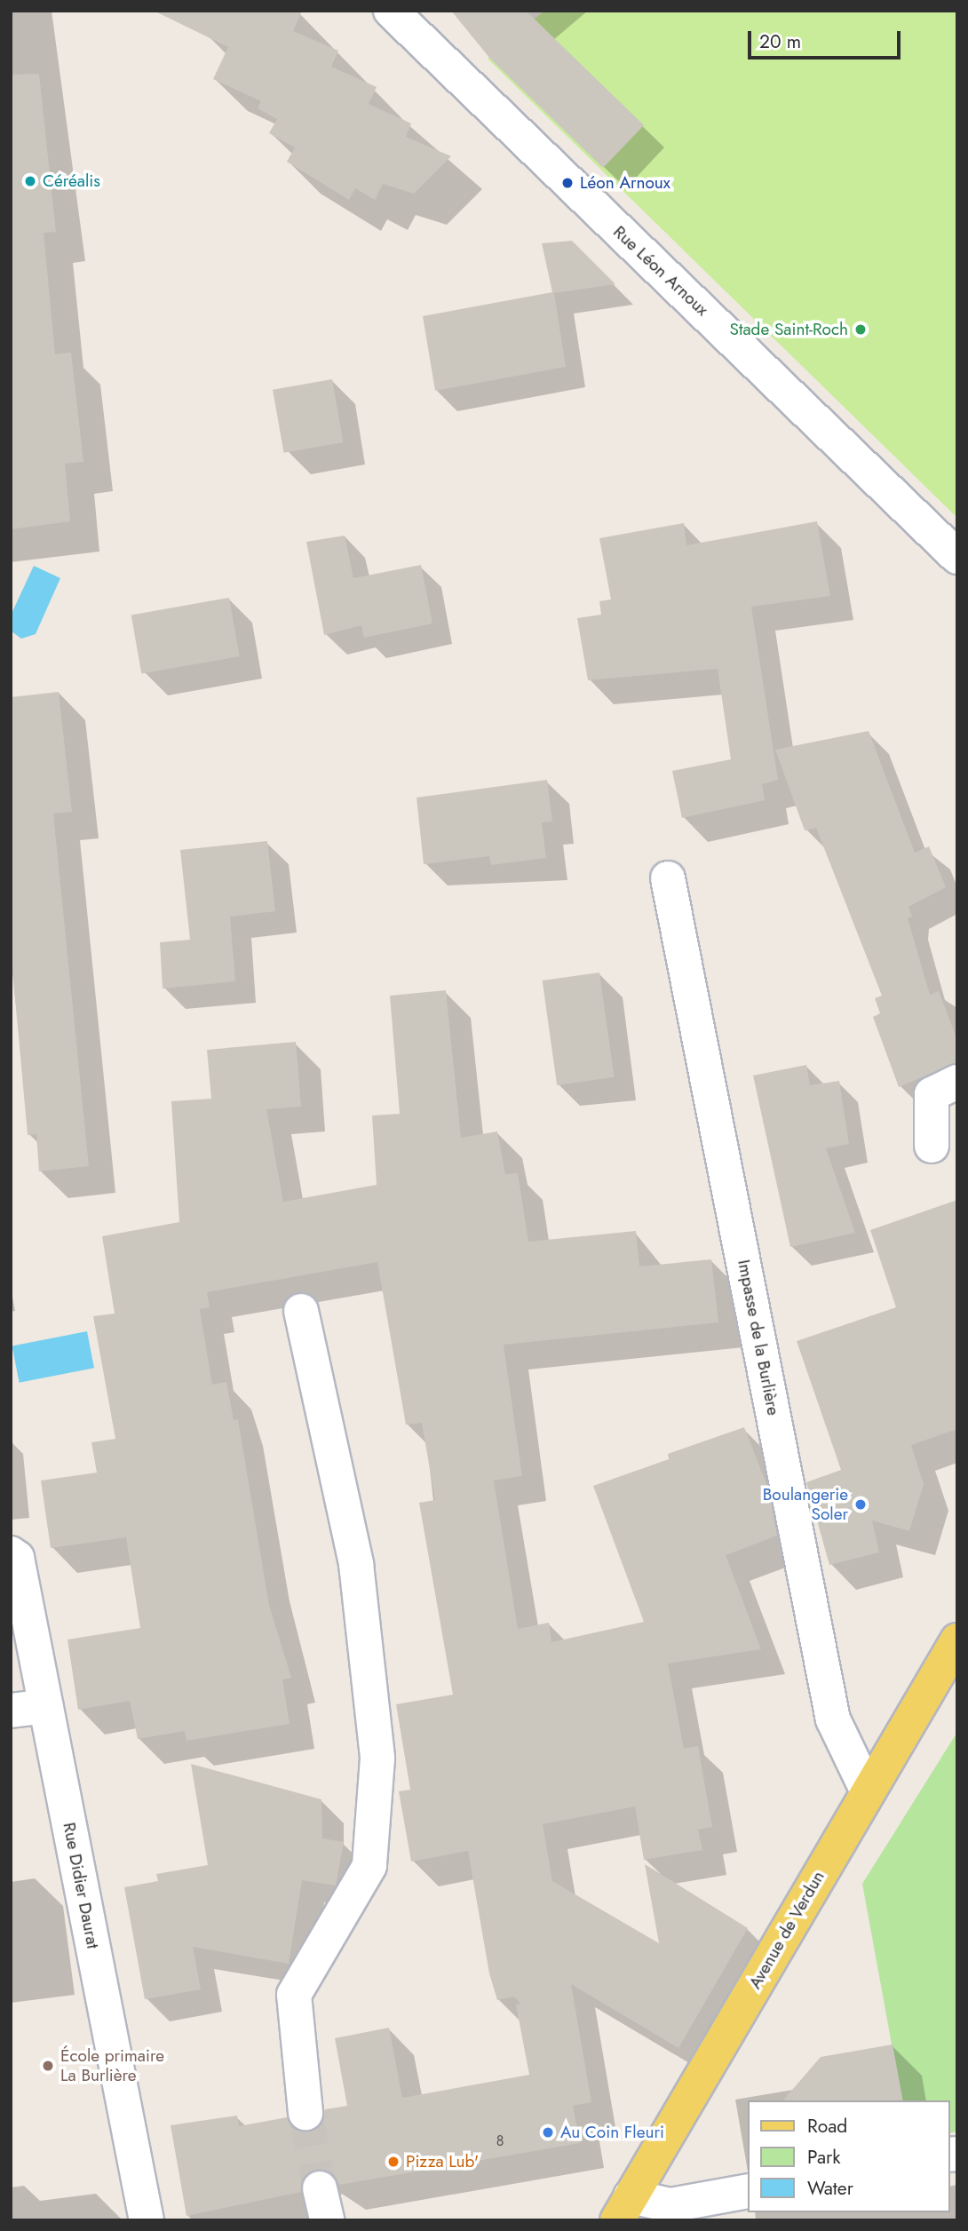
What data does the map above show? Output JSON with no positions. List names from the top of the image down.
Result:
{
  "streets": {
    "main road": ["Avenue de Verdun"],
    "street": ["Rue Léon Arnoux", "Impasse de la Burlière", "Rue Didier Daurat"]
  },
  "crossings": [
    ["Impasse de la Burlière", "Avenue de Verdun"]
  ],
  "places": [
    "Céréalis",
    "Léon Arnoux",
    "Stade Saint-Roch",
    "Boulangerie Soler",
    "École primaire La Burlière",
    "Au Coin Fleuri",
    "Pizza Lub'"
  ],
  "house_numbers": ["8"],
  "legend": ["Road", "Park", "Water"],
  "scale_bar": "20 m"
}
